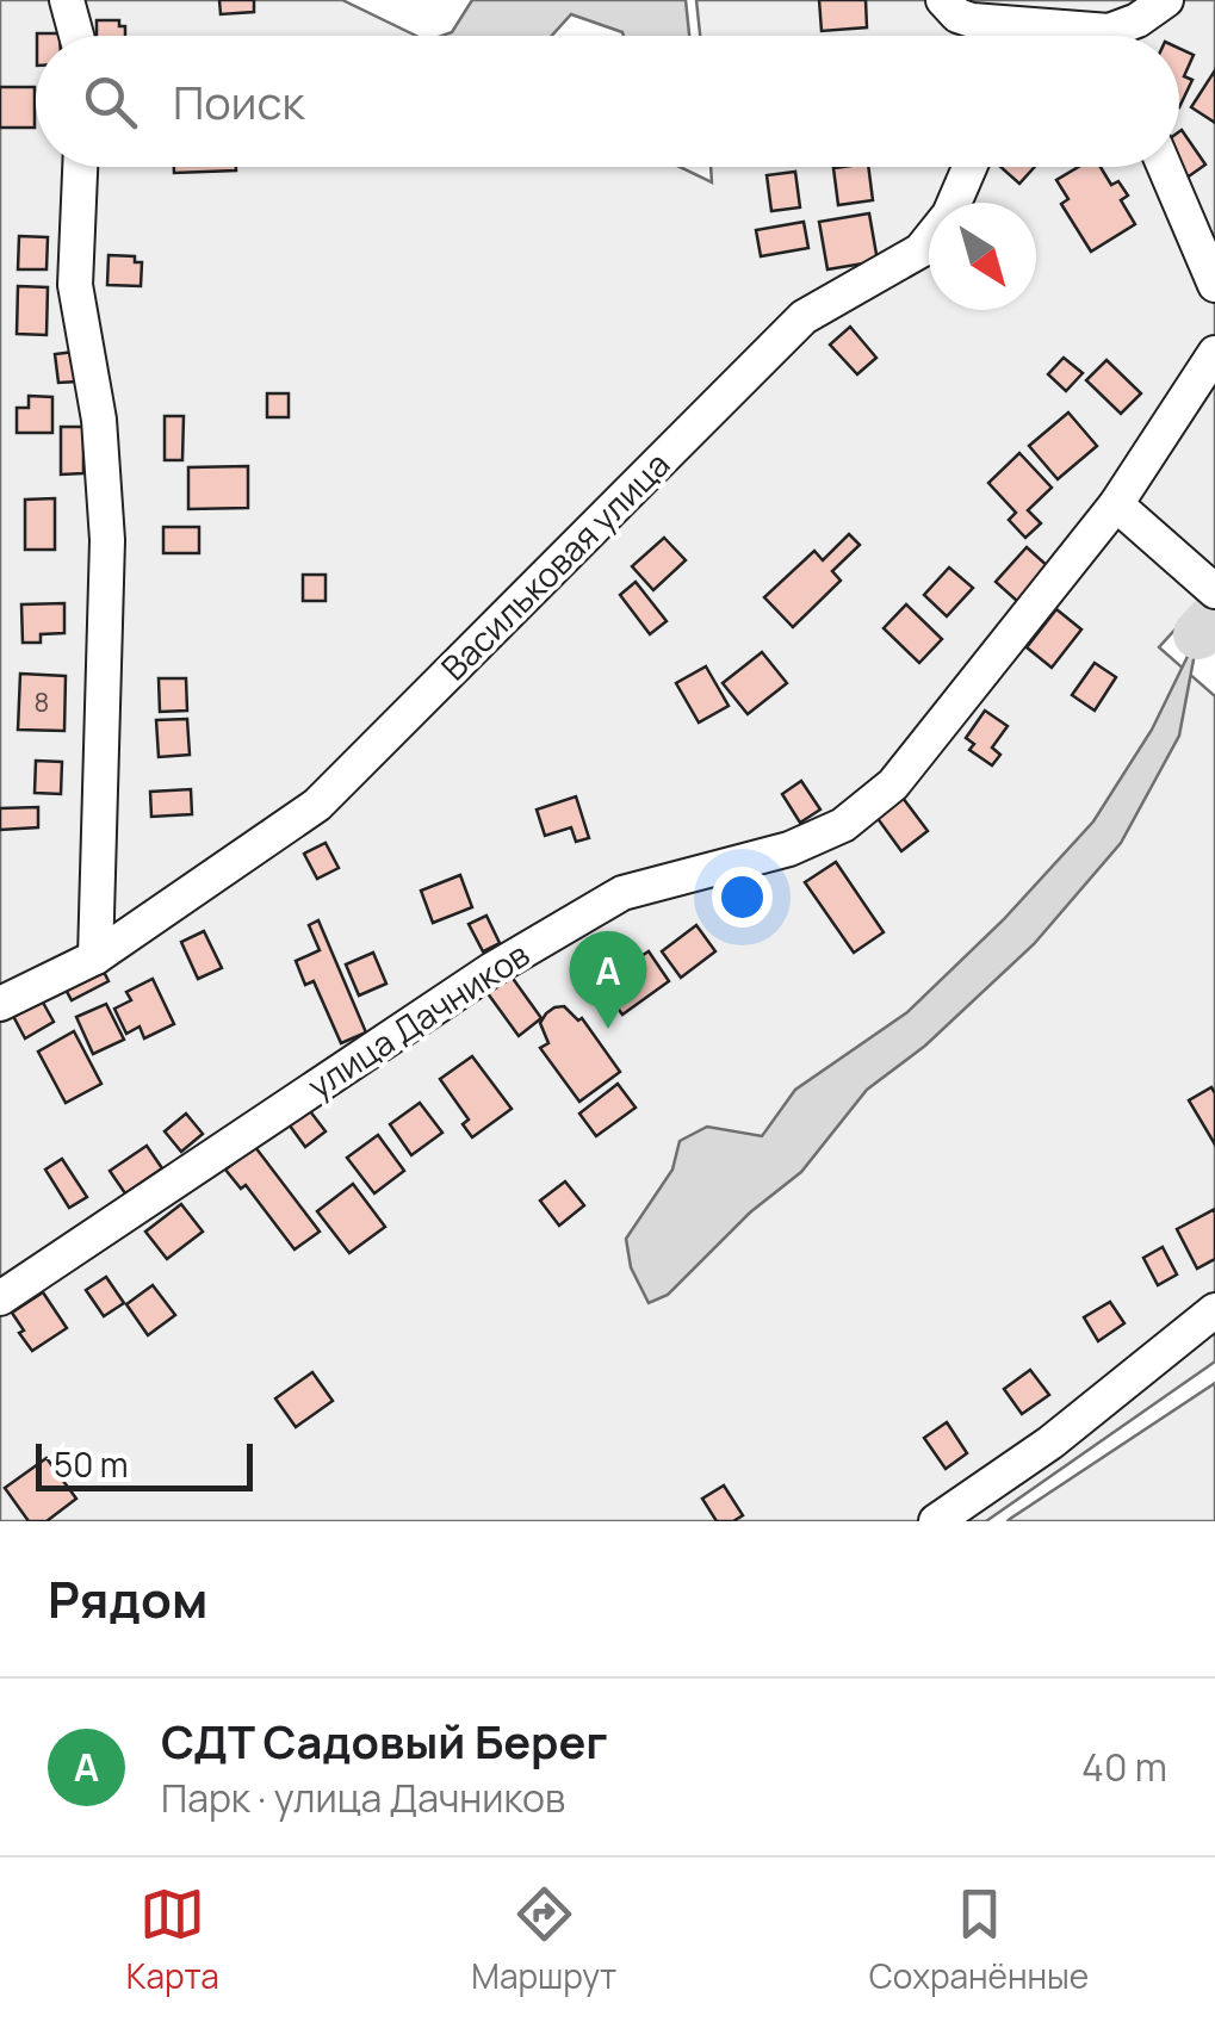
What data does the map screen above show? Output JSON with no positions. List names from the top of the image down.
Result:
{
  "streets": {
    "street": ["Васильковая улица", "улица Дачников"]
  },
  "house_numbers": ["8"],
  "scale_bar": "50 m",
  "north": "bottom right",
  "page": {
    "search": "Поиск",
    "pins": "A",
    "scale": "50 m",
    "heading": "Рядом",
    "list": [
      {
        "mark": "A",
        "name": "СДТ Садовый Берег",
        "note": "Парк · улица Дачников",
        "value": "40 m"
      }
    ],
    "nav": ["Карта", "Маршрут", "Сохранённые"]
  }
}
